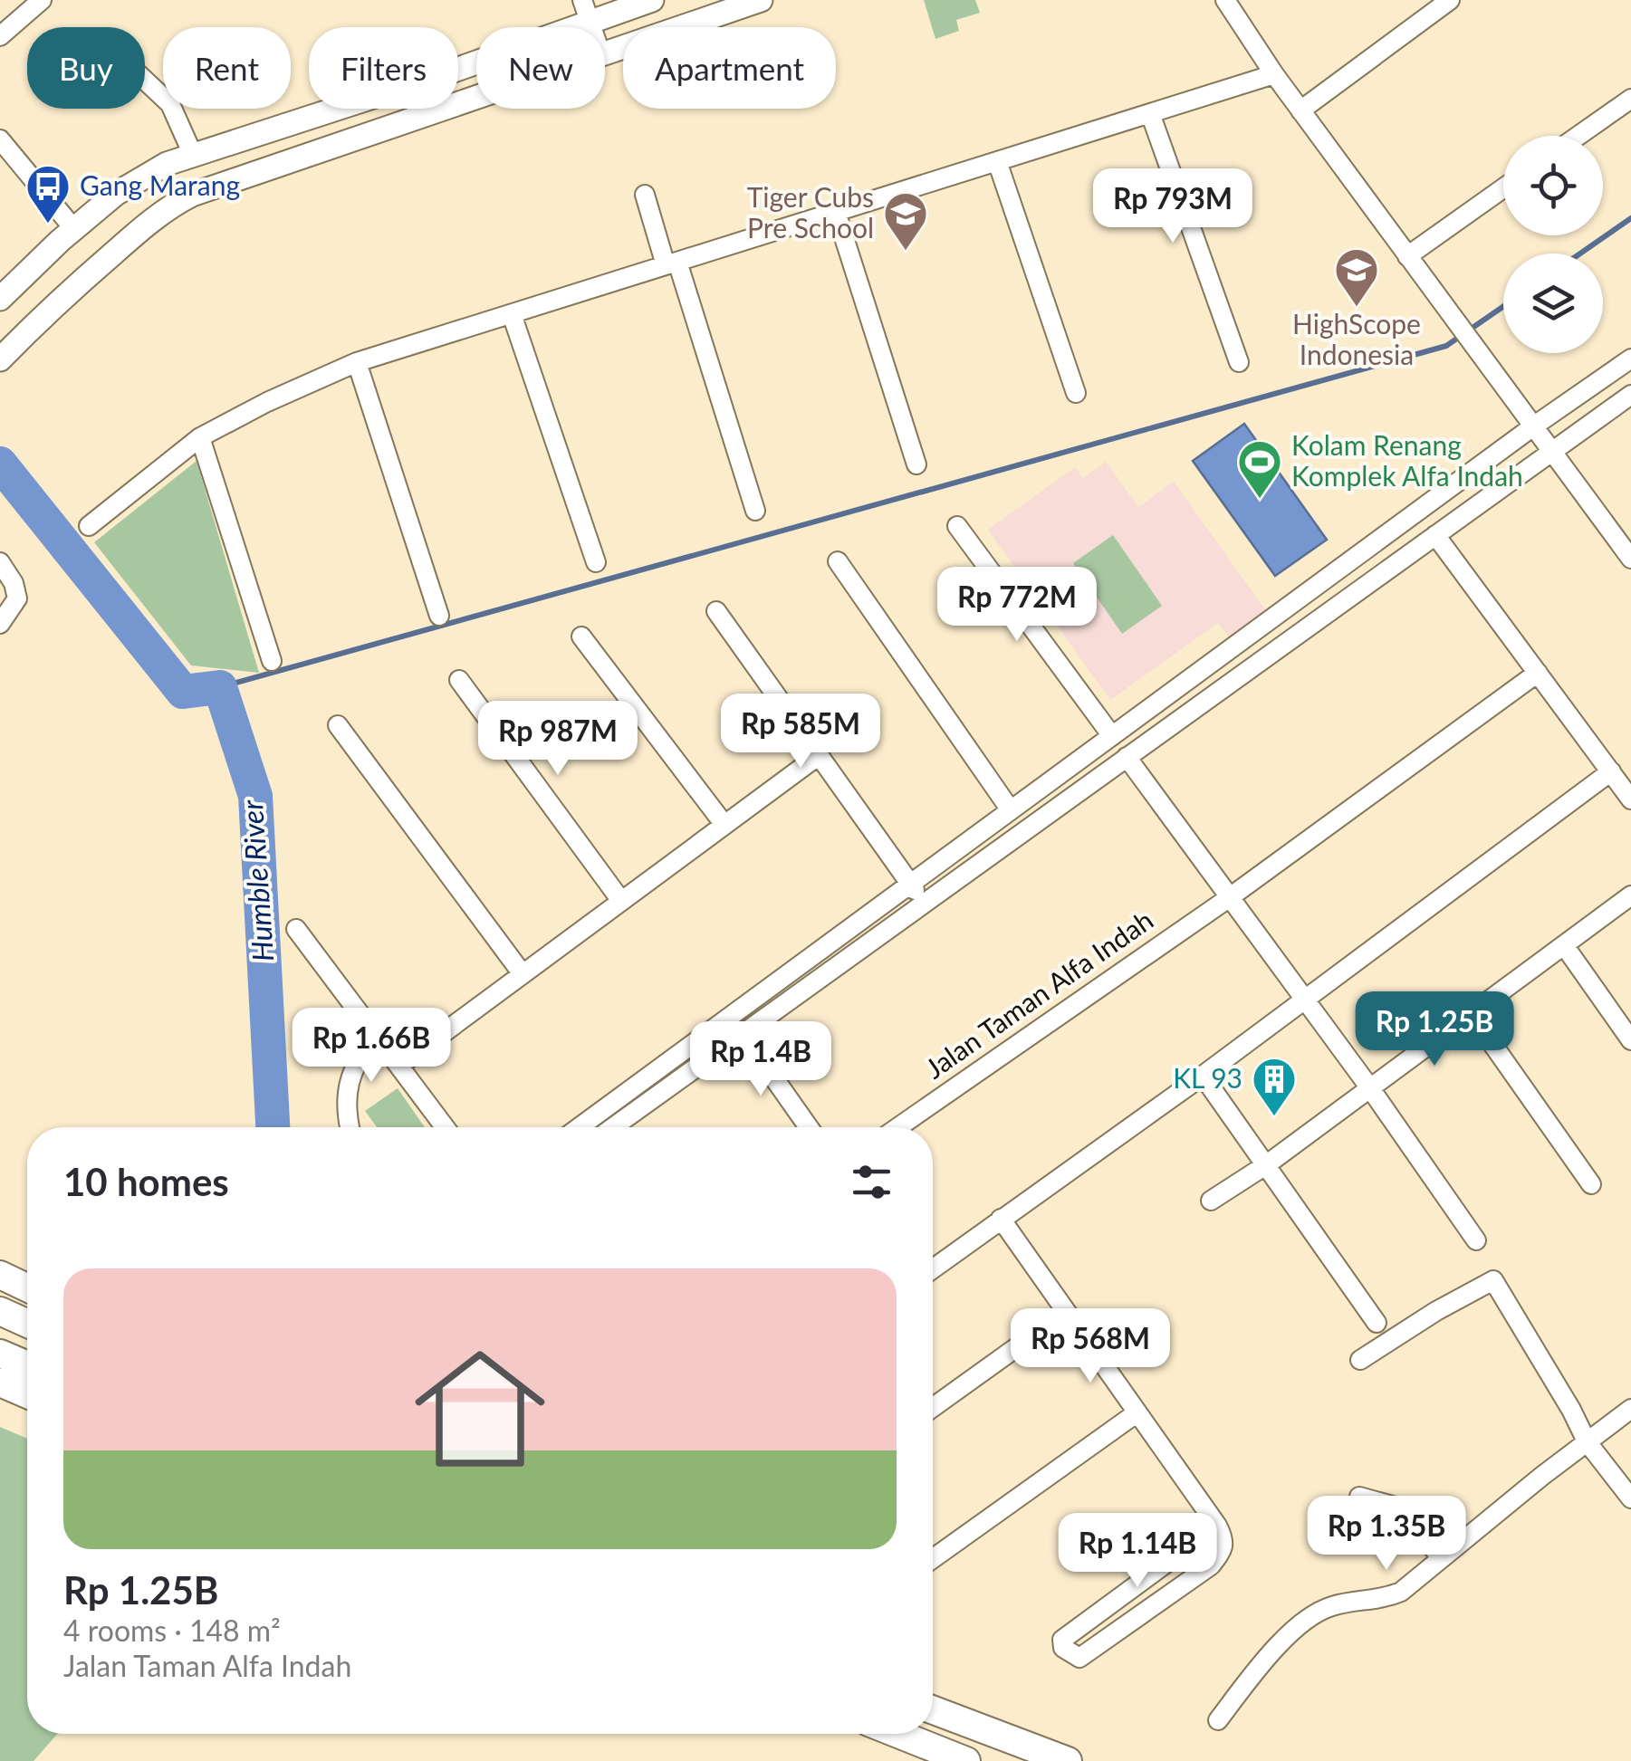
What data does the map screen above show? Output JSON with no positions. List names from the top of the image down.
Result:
{
  "streets": {
    "street": ["Jalan Taman Alfa Indah"]
  },
  "water": ["Humble River"],
  "places": {
    "bus stop": ["Gang Marang"],
    "school or university": ["Tiger Cubs Pre School", "HighScope Indonesia"],
    "sports": ["Kolam Renang Komplek Alfa Indah"],
    "building": ["KL 93"]
  },
  "page": {
    "chip": [
      "Buy",
      "Rent",
      "Filters",
      "New",
      "Apartment"
    ],
    "price": [
      "Rp 793M",
      "Rp 772M",
      "Rp 585M",
      "Rp 987M",
      "Rp 1.25B",
      "Rp 1.66B",
      "Rp 1.4B",
      "Rp 568M",
      "Rp 1.35B",
      "Rp 1.14B"
    ],
    "heading": "10 homes",
    "list": [
      {
        "name": "Rp 1.25B",
        "note": "4 rooms · 148 m² · Jalan Taman Alfa Indah"
      }
    ]
  }
}
